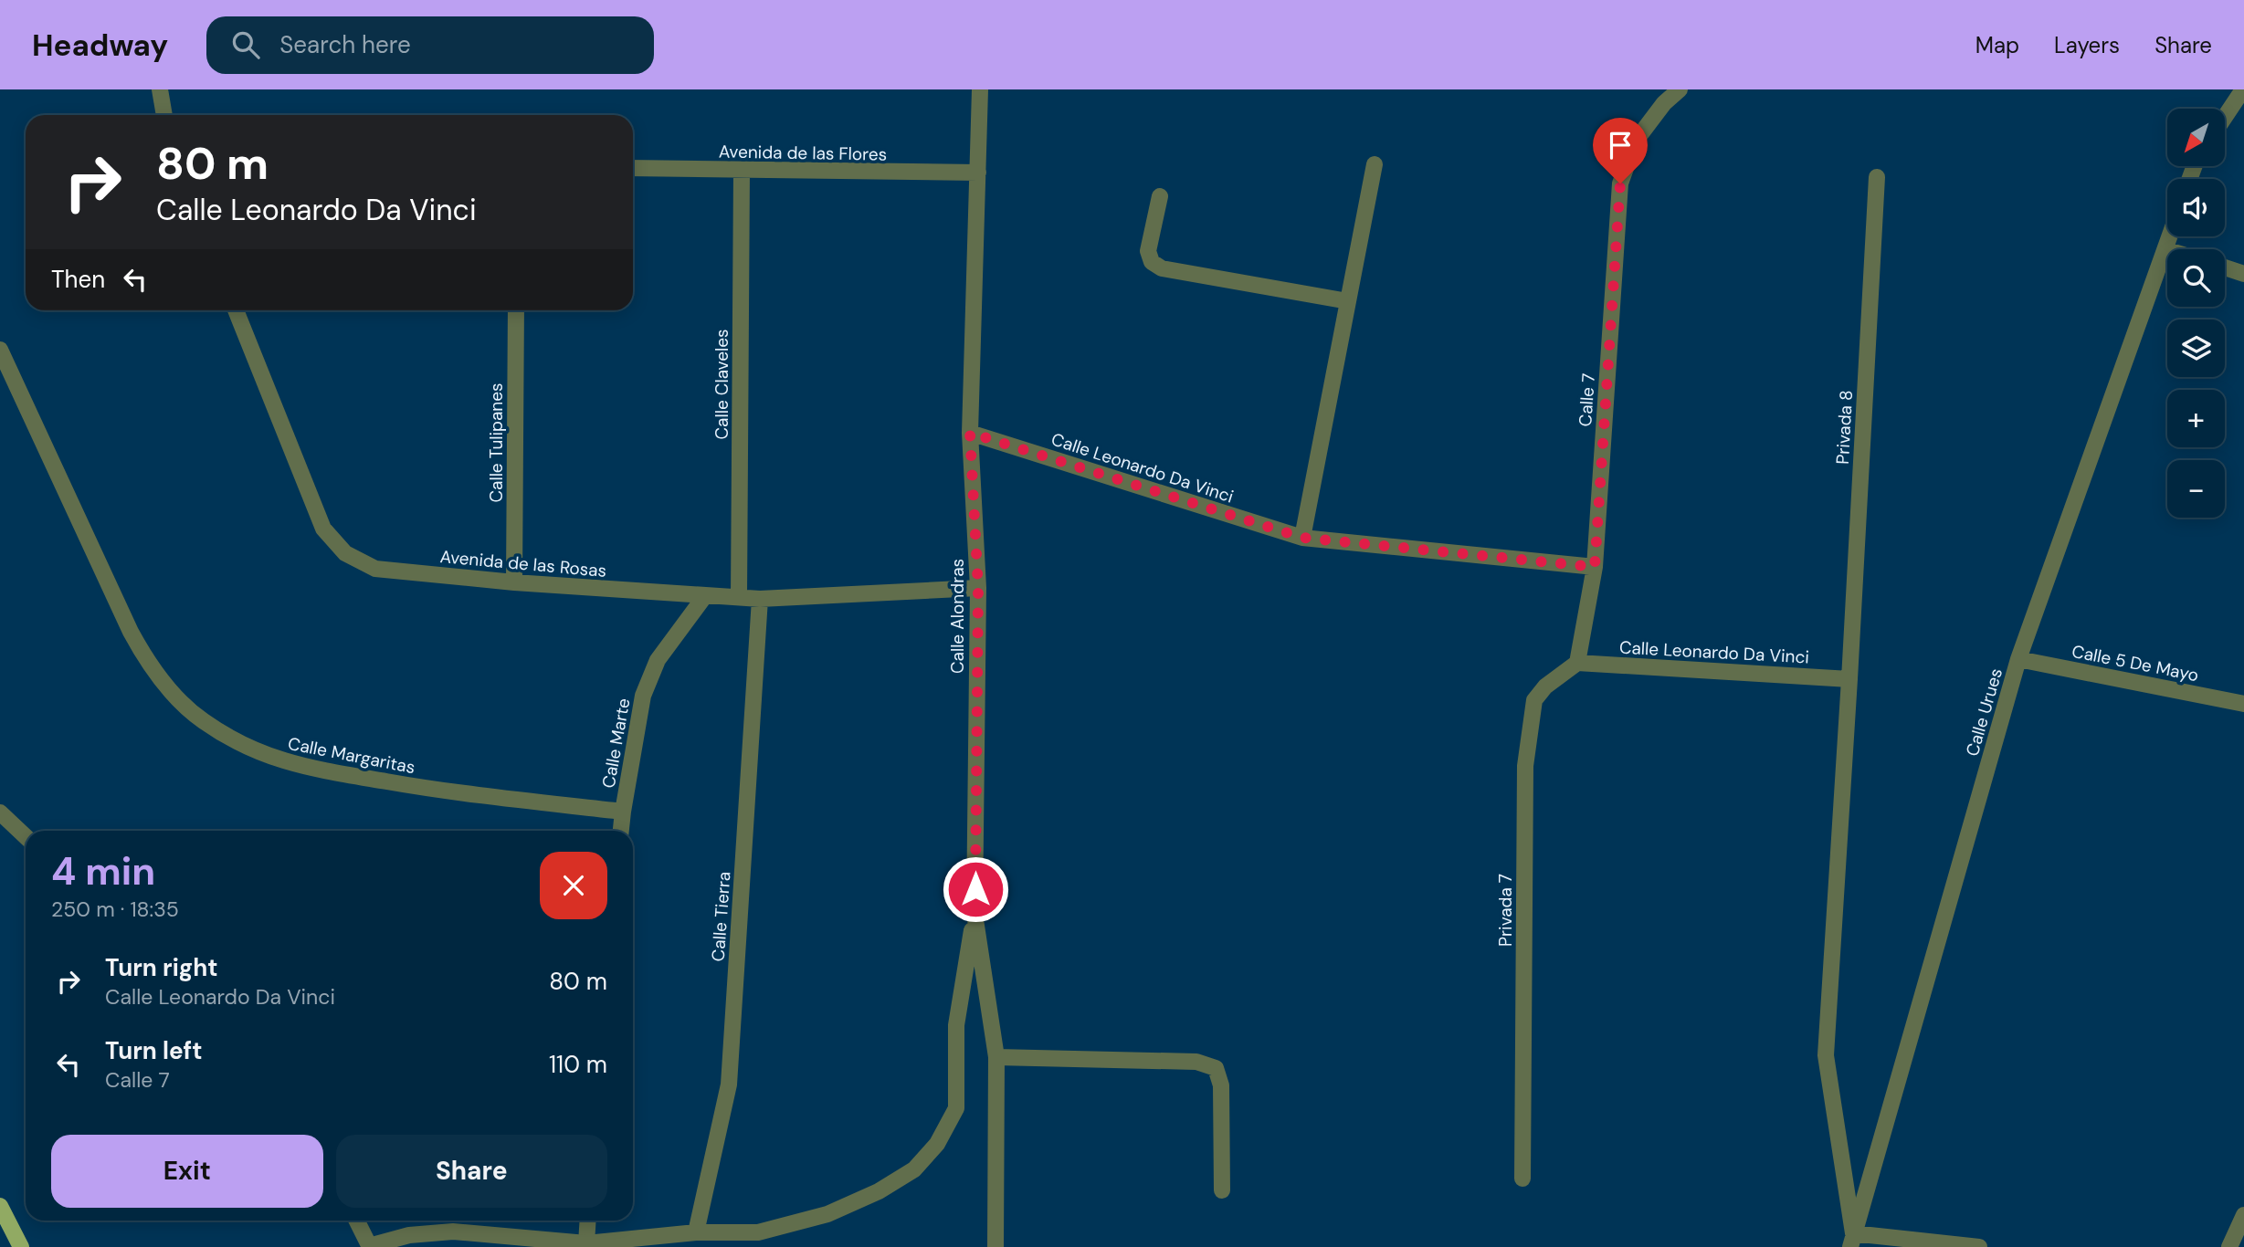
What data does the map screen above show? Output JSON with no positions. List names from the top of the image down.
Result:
{
  "streets": {
    "street": [
      "Avenida de las Flores",
      "Calle Claveles",
      "Calle 7",
      "Privada 8",
      "Calle Tulipanes",
      "Calle Leonardo Da Vinci",
      "Avenida de las Rosas",
      "Calle Alondras",
      "Calle 5 De Mayo",
      "Calle Urues",
      "Calle Marte",
      "Calle Margaritas",
      "Privada 7",
      "Calle Tierra"
    ]
  },
  "crossings": [
    ["Avenida de las Flores", "Calle Claveles"],
    ["Avenida de las Flores", "Calle Alondras"],
    ["Calle Claveles", "Avenida de las Rosas"],
    ["Calle 7", "Calle Leonardo Da Vinci"],
    ["Calle 7", "Privada 7"],
    ["Privada 8", "Calle Leonardo Da Vinci"],
    ["Calle Tulipanes", "Avenida de las Rosas"],
    ["Calle Leonardo Da Vinci", "Calle Alondras"],
    ["Calle Leonardo Da Vinci", "Privada 7"],
    ["Avenida de las Rosas", "Calle Alondras"],
    ["Avenida de las Rosas", "Calle Marte"],
    ["Avenida de las Rosas", "Calle Tierra"],
    ["Calle 5 De Mayo", "Calle Urues"],
    ["Calle Marte", "Calle Margaritas"]
  ],
  "north": "bottom left",
  "page": {
    "header": "Headway",
    "search": "Search here",
    "nav": ["Map", "Layers", "Share"],
    "map_buttons": ["+", "−"],
    "turn": ["80 m", "Calle Leonardo Da Vinci"],
    "then": "Then",
    "heading": ["4 min", "250 m · 18:35"],
    "list": [
      {
        "name": "Turn right",
        "note": "Calle Leonardo Da Vinci",
        "value": "80 m"
      },
      {
        "name": "Turn left",
        "note": "Calle 7",
        "value": "110 m"
      }
    ],
    "buttons": ["Exit", "Share"]
  }
}
